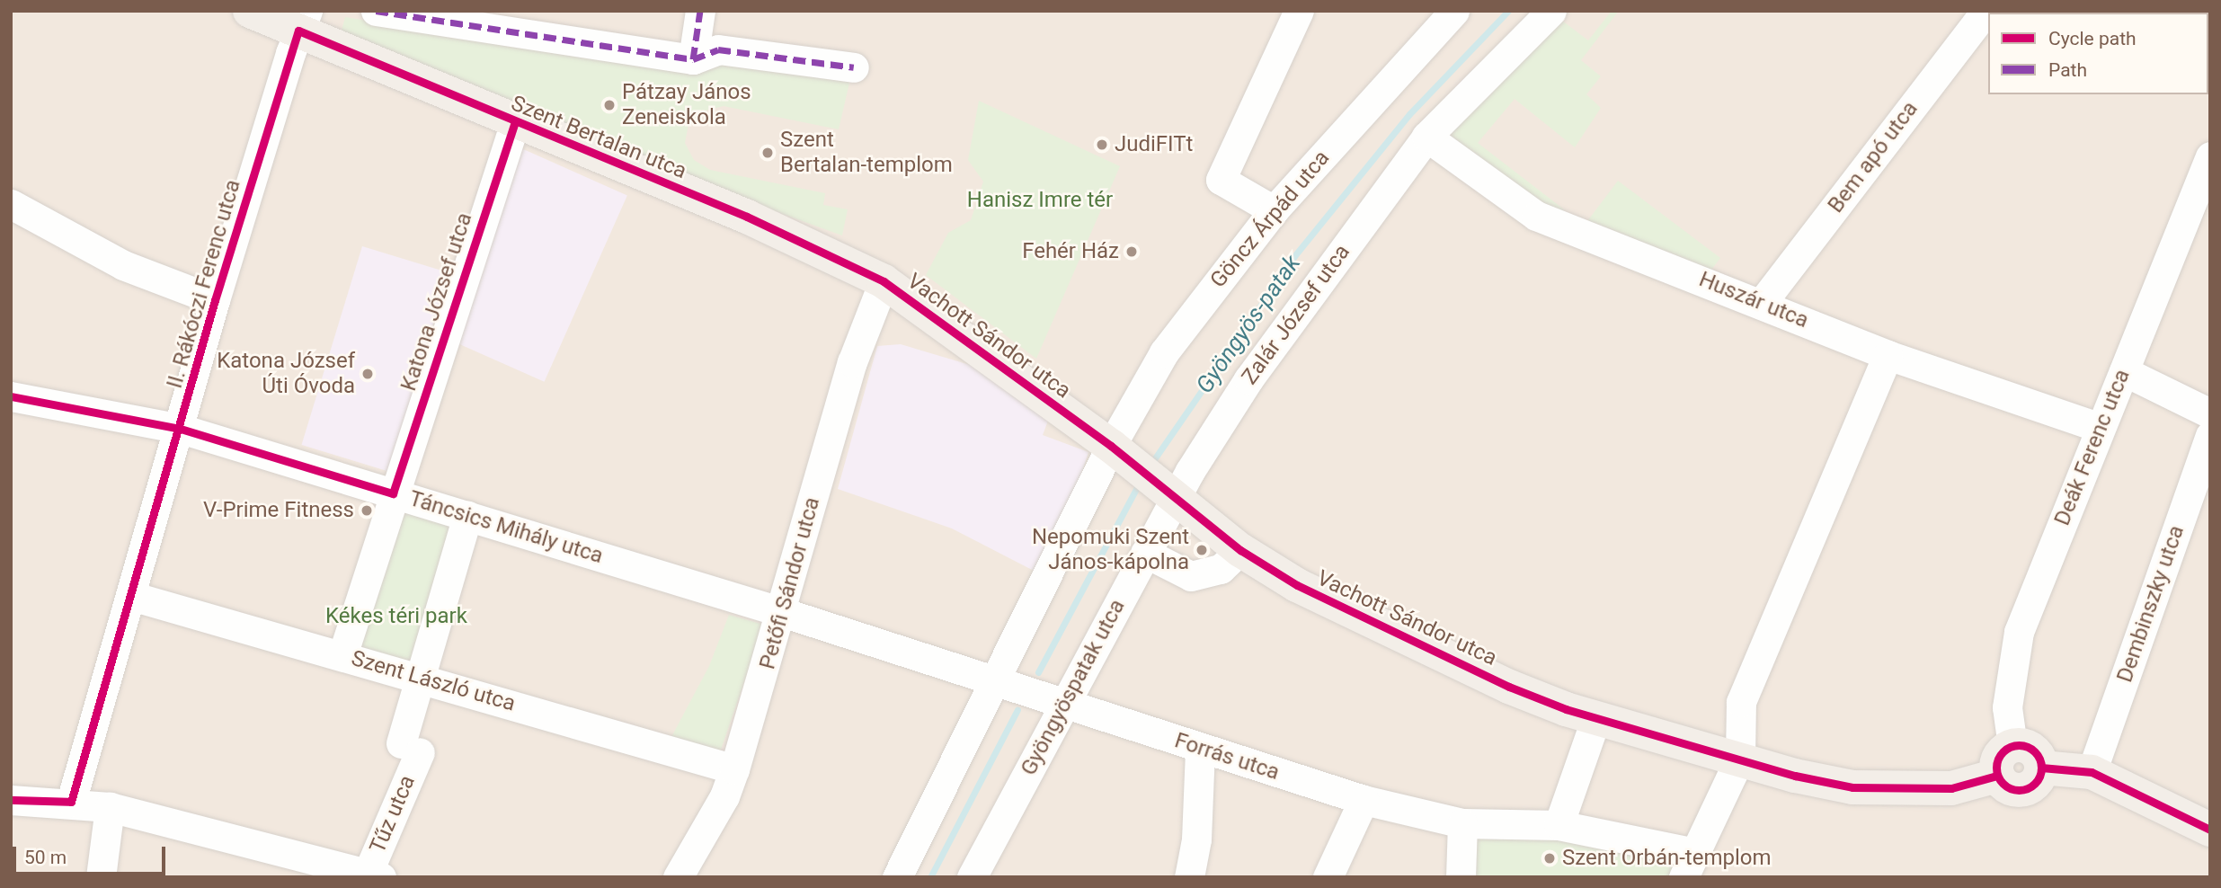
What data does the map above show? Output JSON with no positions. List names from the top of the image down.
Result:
{
  "streets": {
    "main road": ["Szent Bertalan utca", "Vachott Sándor utca"],
    "street": [
      "Bem apó utca",
      "Göncz Árpád utca",
      "II. Rákóczi Ferenc utca",
      "Huszár utca",
      "Katona József utca",
      "Zalár József utca",
      "Deák Ferenc utca",
      "Táncsics Mihály utca",
      "Petőfi Sándor utca",
      "Dembinszky utca",
      "Szent László utca",
      "Gyöngyöspatak utca",
      "Forrás utca",
      "Tűz utca"
    ]
  },
  "crossings": [
    ["Szent Bertalan utca", "II. Rákóczi Ferenc utca"],
    ["Szent Bertalan utca", "Katona József utca"],
    ["Szent Bertalan utca", "Vachott Sándor utca"],
    ["Szent Bertalan utca", "Petőfi Sándor utca"],
    ["Bem apó utca", "Huszár utca"],
    ["Göncz Árpád utca", "Vachott Sándor utca"],
    ["Göncz Árpád utca", "Táncsics Mihály utca"],
    ["Göncz Árpád utca", "Forrás utca"],
    ["II. Rákóczi Ferenc utca", "Táncsics Mihály utca"],
    ["II. Rákóczi Ferenc utca", "Szent László utca"],
    ["Huszár utca", "Zalár József utca"],
    ["Huszár utca", "Deák Ferenc utca"],
    ["Katona József utca", "Táncsics Mihály utca"],
    ["Katona József utca", "Szent László utca"],
    ["Zalár József utca", "Vachott Sándor utca"],
    ["Zalár József utca", "Gyöngyöspatak utca"],
    ["Vachott Sándor utca", "Deák Ferenc utca"],
    ["Vachott Sándor utca", "Petőfi Sándor utca"],
    ["Vachott Sándor utca", "Gyöngyöspatak utca"],
    ["Táncsics Mihály utca", "Petőfi Sándor utca"],
    ["Táncsics Mihály utca", "Forrás utca"],
    ["Táncsics Mihály utca", "Tűz utca"],
    ["Petőfi Sándor utca", "Szent László utca"],
    ["Szent László utca", "Tűz utca"],
    ["Gyöngyöspatak utca", "Forrás utca"]
  ],
  "water": ["Gyöngyös-patak"],
  "parks": ["Hanisz Imre tér", "Kékes téri park"],
  "places": [
    "Pátzay János Zeneiskola",
    "JudiFITt",
    "Szent Bertalan-templom",
    "Fehér Ház",
    "Katona József Úti Óvoda",
    "V-Prime Fitness",
    "Nepomuki Szent János-kápolna",
    "Szent Orbán-templom"
  ],
  "legend": ["Cycle path", "Path"],
  "scale_bar": "50 m"
}
